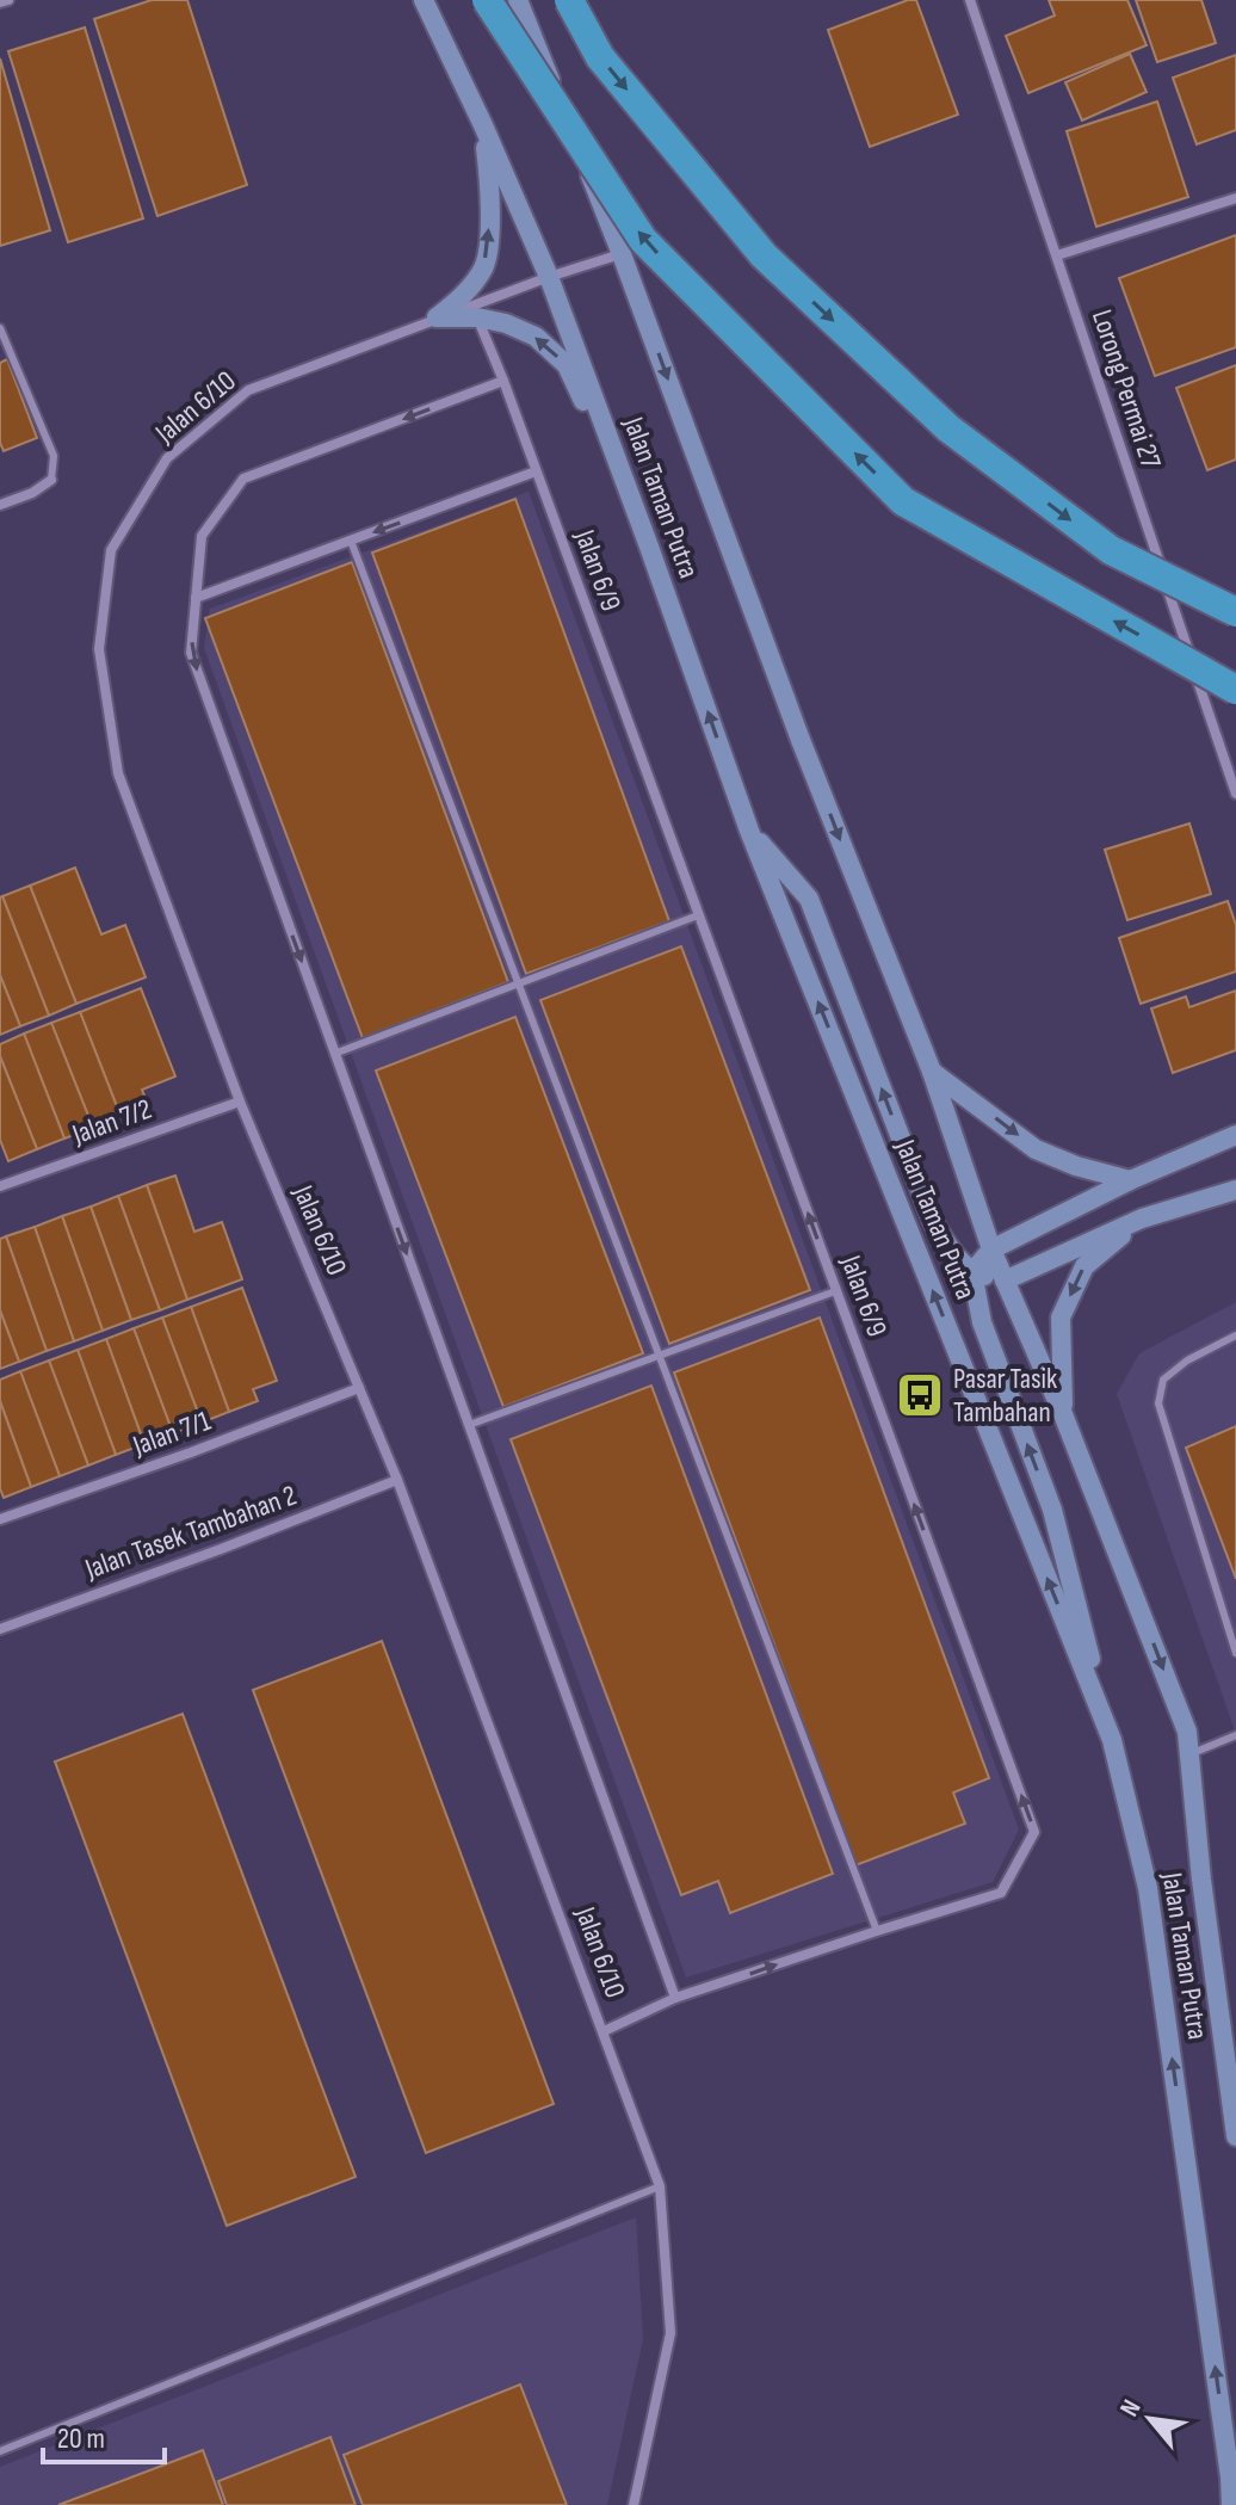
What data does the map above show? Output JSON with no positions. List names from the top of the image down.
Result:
{
  "streets": {
    "street": [
      "Lorong Permai 27",
      "Jalan 6/10",
      "Jalan Taman Putra",
      "Jalan 6/9",
      "Jalan 7/2",
      "Jalan 7/1",
      "Jalan Tasek Tambahan 2"
    ]
  },
  "crossings": [
    ["Jalan 6/10", "Jalan Taman Putra"],
    ["Jalan 6/10", "Jalan 6/9"],
    ["Jalan 6/10", "Jalan 7/2"],
    ["Jalan 6/10", "Jalan 7/1"],
    ["Jalan 6/10", "Jalan Tasek Tambahan 2"]
  ],
  "places": {
    "bus stop": ["Pasar Tasik Tambahan"]
  },
  "scale_bar": "20 m",
  "north": "top left"
}
